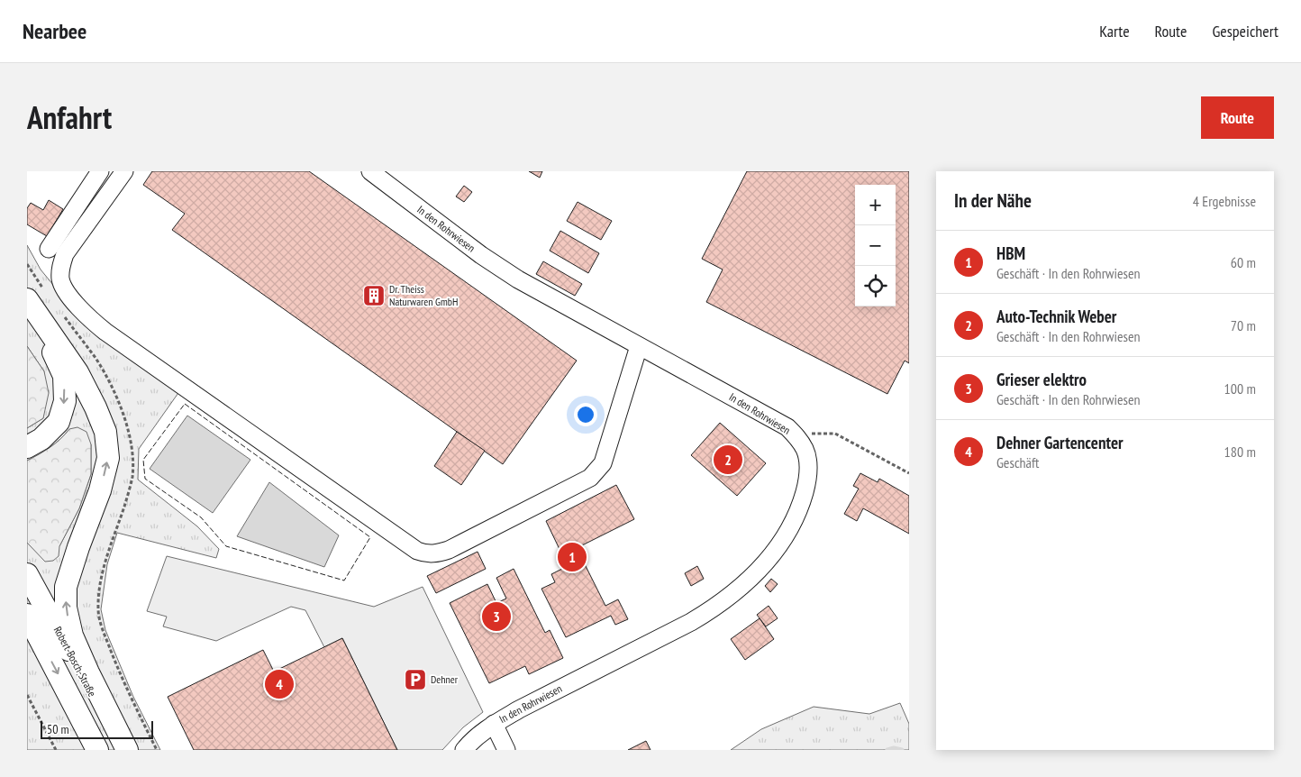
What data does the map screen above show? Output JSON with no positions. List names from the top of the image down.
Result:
{
  "streets": {
    "main road": ["Robert-Bosch-Straße"],
    "street": ["In den Rohrwiesen"]
  },
  "places": {
    "building": ["Dr. Theiss Naturwaren GmbH"],
    "parking": ["Dehner"]
  },
  "scale_bar": "50 m",
  "page": {
    "header": "Nearbee",
    "nav": ["Karte", "Route", "Gespeichert"],
    "title": "Anfahrt",
    "buttons": "Route",
    "heading": ["In der Nähe", "4 Ergebnisse"],
    "map_buttons": ["+", "−"],
    "list": [
      {
        "mark": "1",
        "name": "HBM",
        "note": "Geschäft · In den Rohrwiesen",
        "value": "60 m"
      },
      {
        "mark": "2",
        "name": "Auto-Technik Weber",
        "note": "Geschäft · In den Rohrwiesen",
        "value": "70 m"
      },
      {
        "mark": "3",
        "name": "Grieser elektro",
        "note": "Geschäft · In den Rohrwiesen",
        "value": "100 m"
      },
      {
        "mark": "4",
        "name": "Dehner Gartencenter",
        "note": "Geschäft",
        "value": "180 m"
      }
    ],
    "pins": [
      "2",
      "1",
      "3",
      "4"
    ],
    "scale": "50 m"
  }
}
